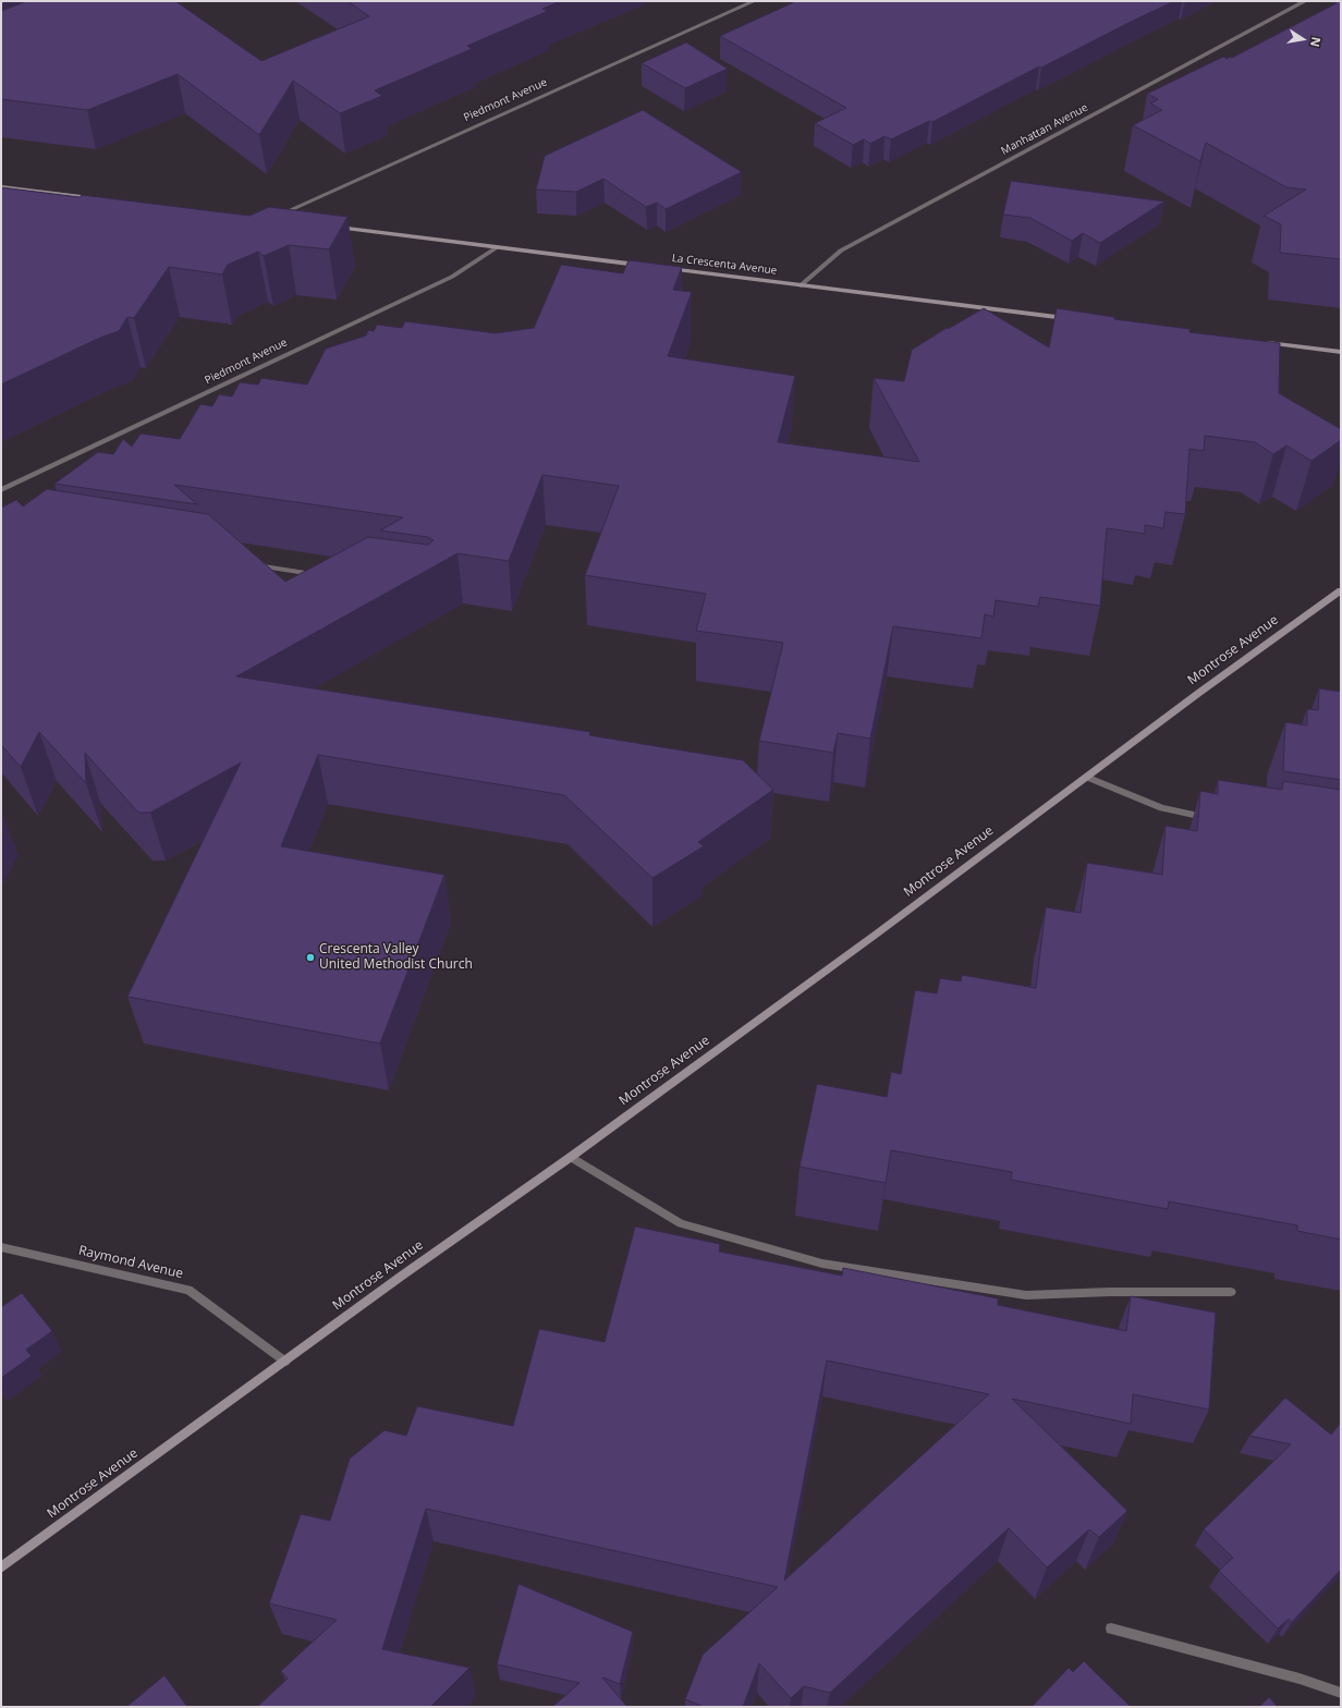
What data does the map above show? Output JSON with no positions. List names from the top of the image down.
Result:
{
  "streets": {
    "street": [
      "Piedmont Avenue",
      "Manhattan Avenue",
      "La Crescenta Avenue",
      "Montrose Avenue",
      "Raymond Avenue"
    ]
  },
  "crossings": [
    ["Manhattan Avenue", "La Crescenta Avenue"],
    ["Montrose Avenue", "Raymond Avenue"]
  ],
  "places": ["Crescenta Valley United Methodist Church"],
  "north": "right"
}
